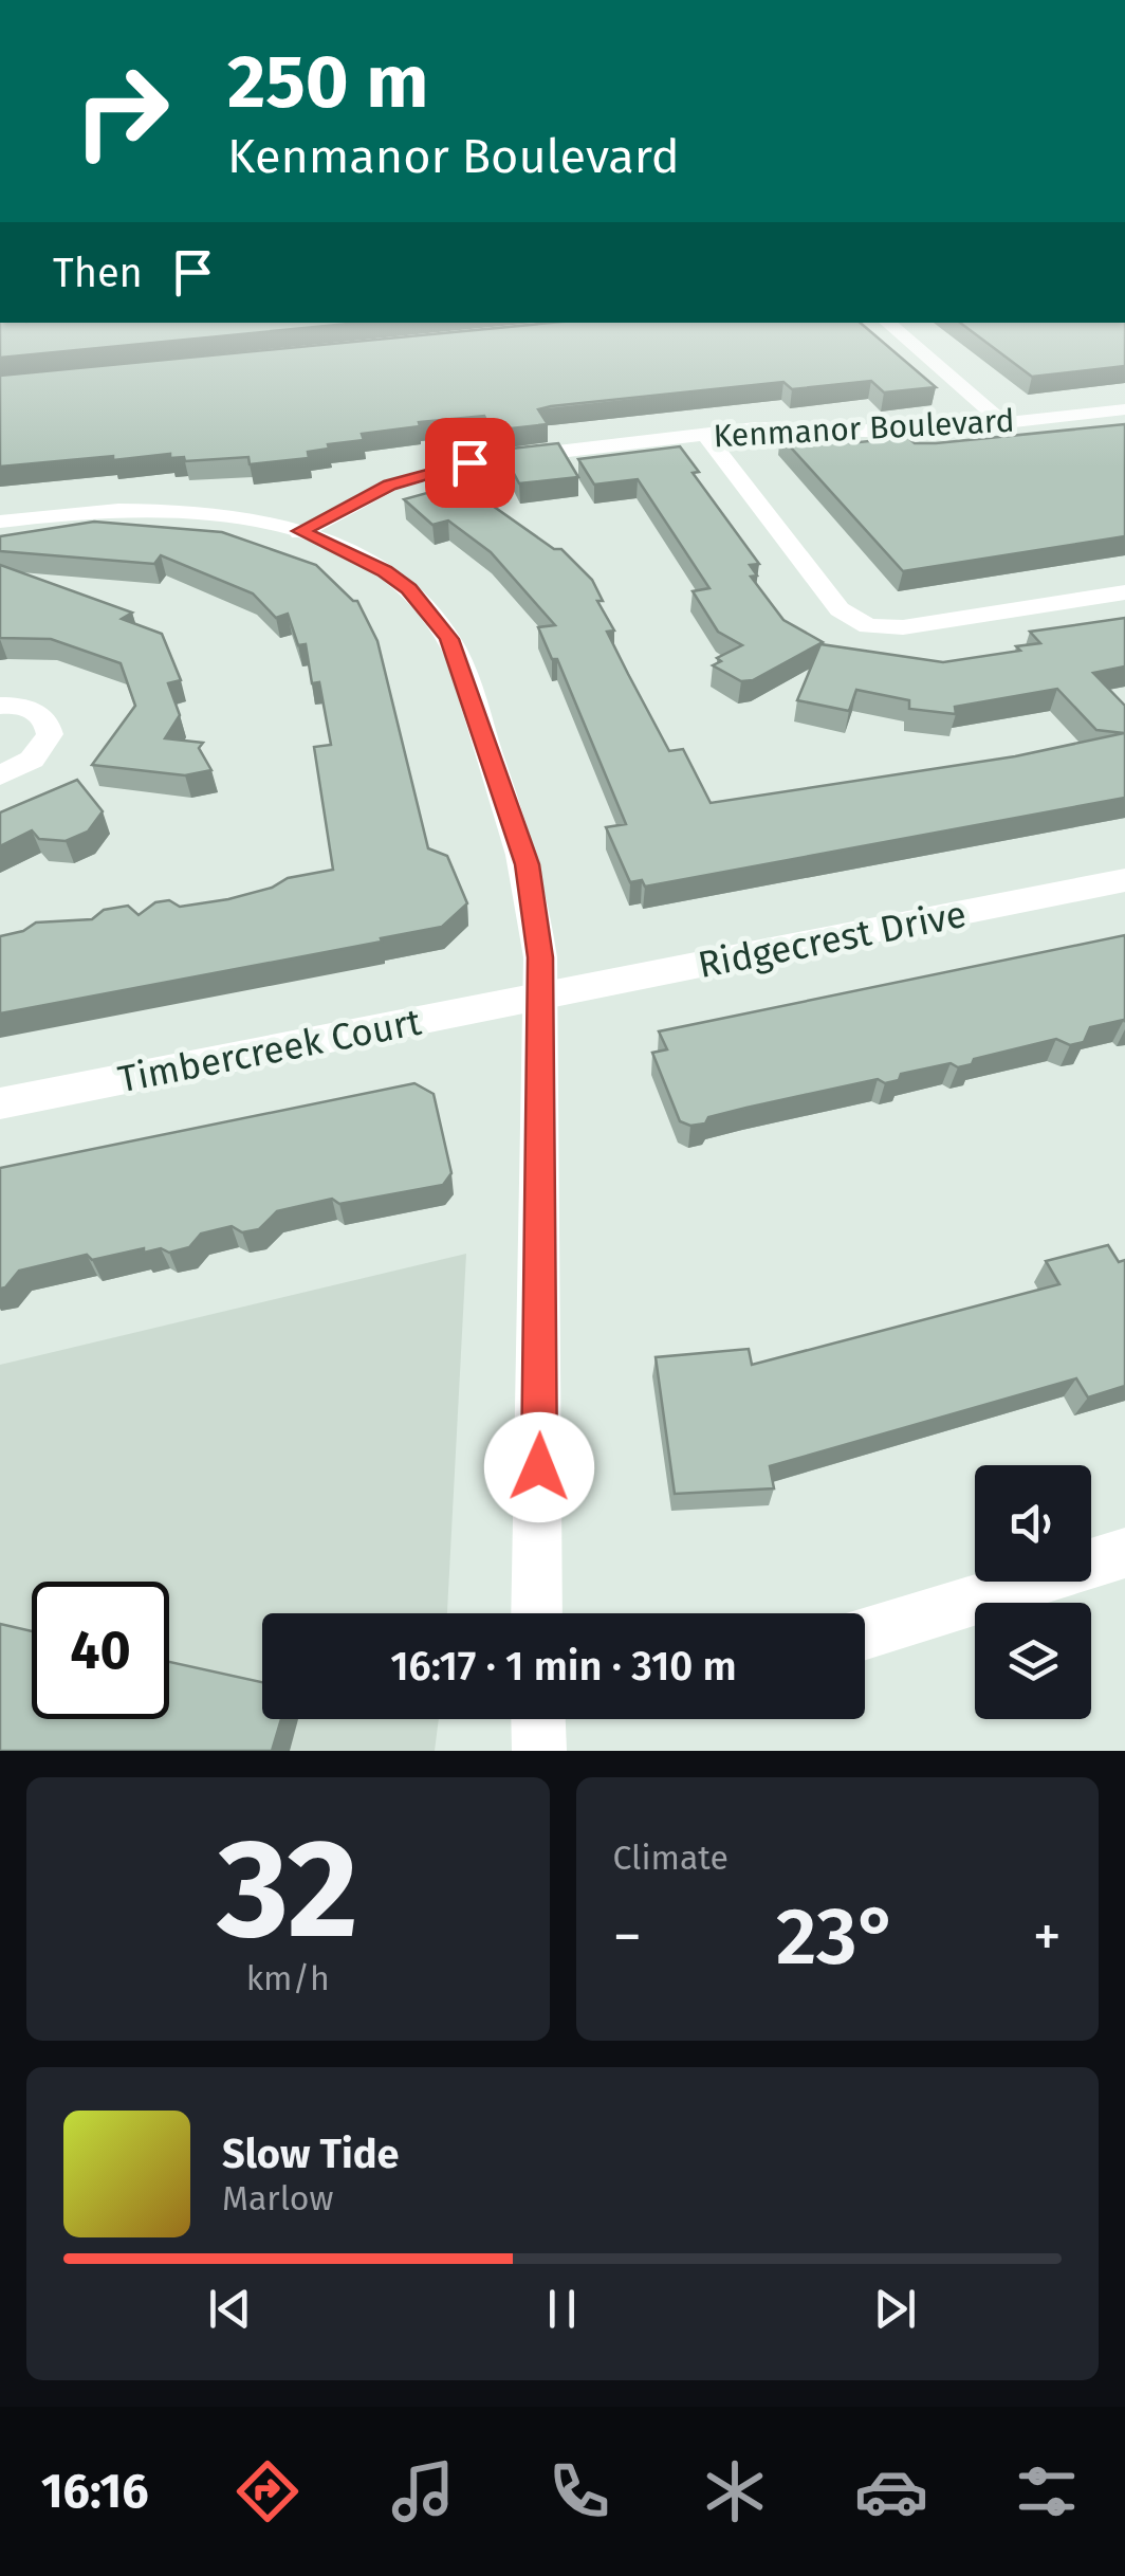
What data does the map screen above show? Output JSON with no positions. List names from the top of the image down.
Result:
{
  "streets": {
    "street": ["Kenmanor Boulevard", "Ridgecrest Drive", "Timbercreek Court"]
  },
  "crossings": [
    ["Ridgecrest Drive", "Timbercreek Court"]
  ],
  "page": {
    "turn": ["250 m", "Kenmanor Boulevard"],
    "then": "Then",
    "limit": "40",
    "trip": "16:17 · 1 min · 310 m",
    "tile": [
      ["32", "km/h"],
      "Climate"
    ],
    "heat": ["−", "23°", "+"],
    "song": ["Slow Tide", "Marlow"],
    "tabs": "16:16"
  }
}
